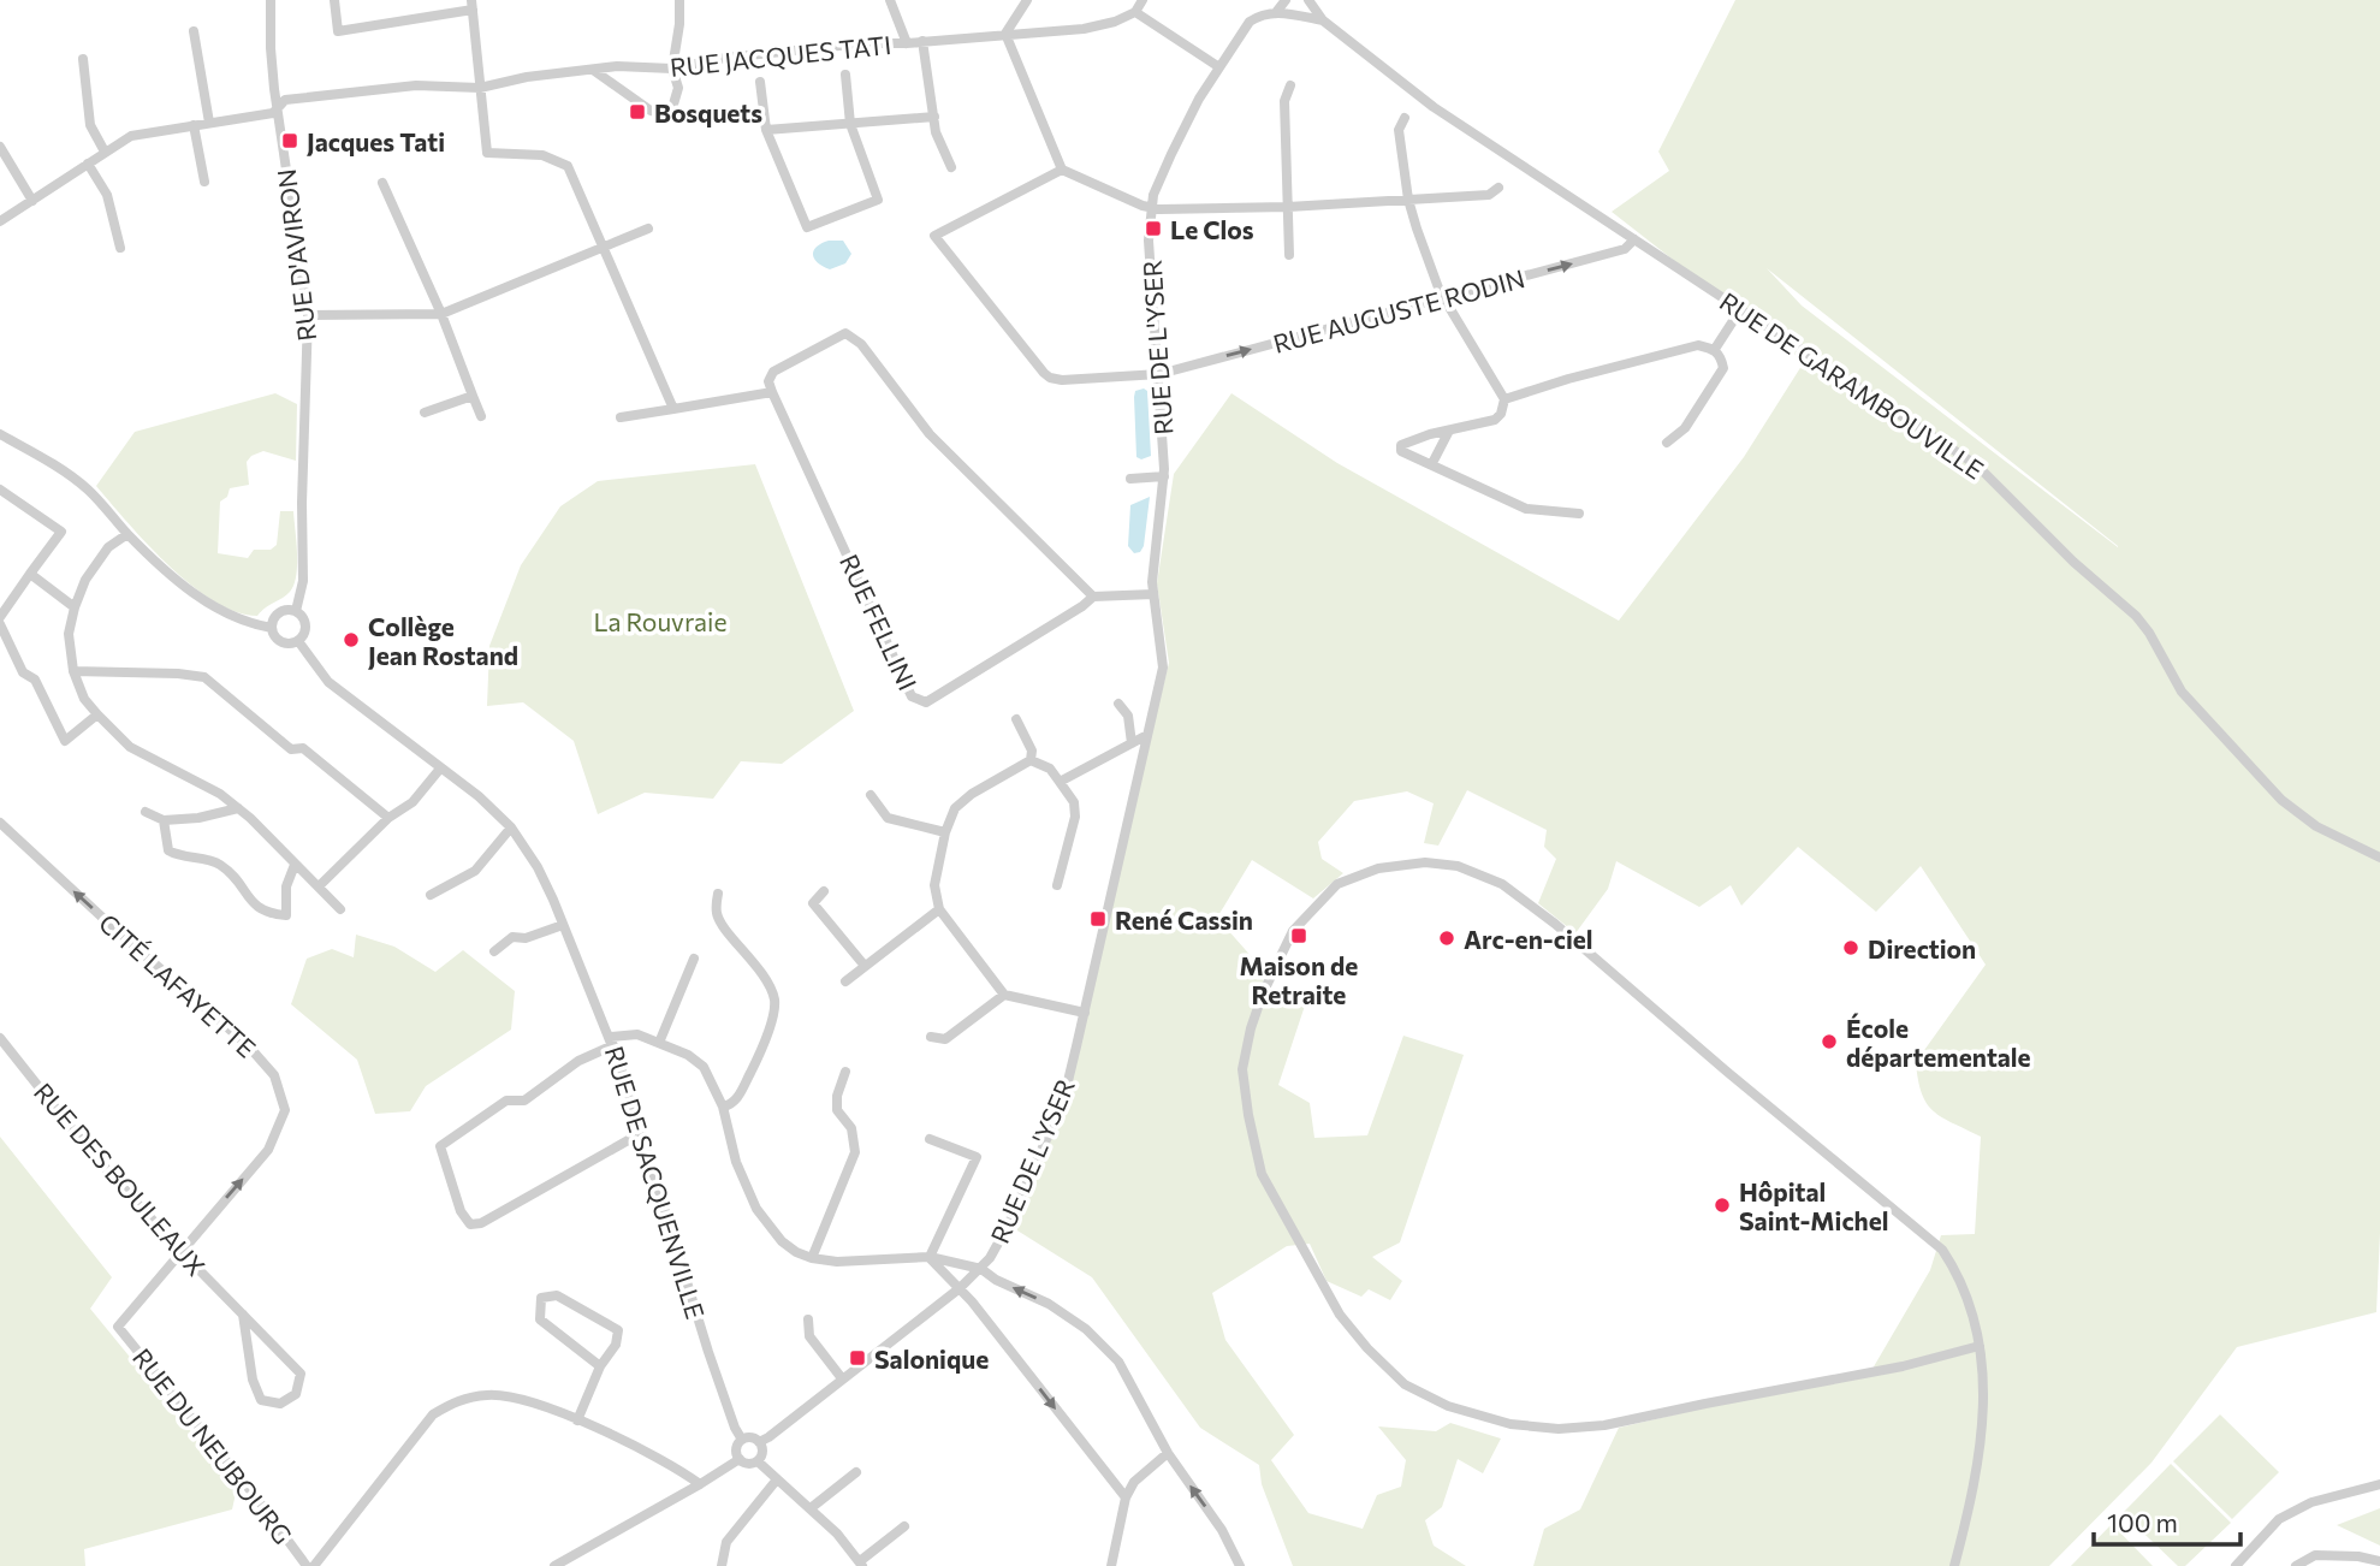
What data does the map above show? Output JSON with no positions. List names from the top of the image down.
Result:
{
  "streets": {
    "street": [
      "RUE JACQUES TATI",
      "RUE D'AVIRON",
      "RUE AUGUSTE RODIN",
      "RUE DE L'YSER",
      "RUE DE GARAMBOUVILLE",
      "RUE FELLINI",
      "CITÉ LAFAYETTE",
      "RUE DES BOULEAUX",
      "RUE DE SACQUENVILLE",
      "RUE DU NEUBOURG"
    ]
  },
  "crossings": [
    ["RUE JACQUES TATI", "RUE D'AVIRON"],
    ["RUE D'AVIRON", "RUE DE SACQUENVILLE"],
    ["RUE AUGUSTE RODIN", "RUE DE L'YSER"],
    ["RUE AUGUSTE RODIN", "RUE DE GARAMBOUVILLE"],
    ["RUE DE L'YSER", "RUE DE SACQUENVILLE"],
    ["CITÉ LAFAYETTE", "RUE DES BOULEAUX"],
    ["CITÉ LAFAYETTE", "RUE DU NEUBOURG"]
  ],
  "one_way": ["RUE AUGUSTE RODIN"],
  "parks": ["La Rouvraie"],
  "places": {
    "transit": [
      "Bosquets",
      "Jacques Tati",
      "Le Clos",
      "René Cassin",
      "Maison de Retraite",
      "Salonique"
    ],
    "other": [
      "Collège Jean Rostand",
      "Arc-en-ciel",
      "Direction",
      "École départementale",
      "Hôpital Saint-Michel"
    ]
  },
  "scale_bar": "100 m"
}
